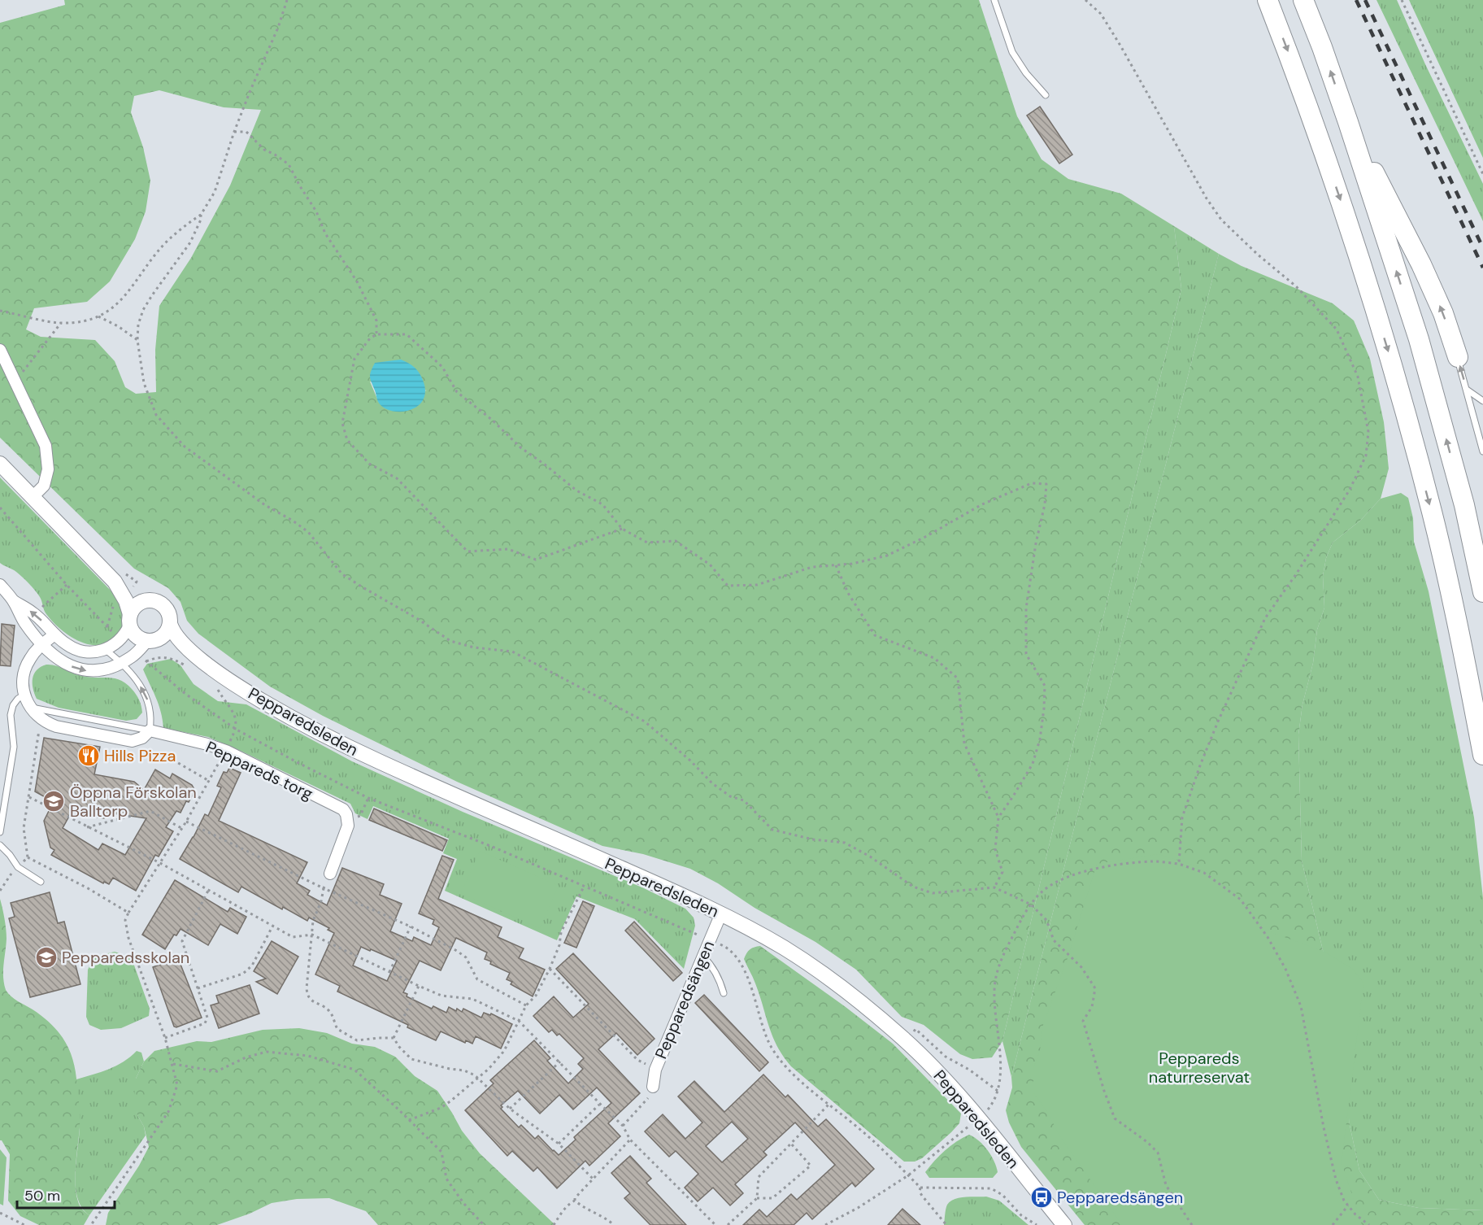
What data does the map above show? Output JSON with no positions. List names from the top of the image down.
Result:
{
  "streets": {
    "street": ["Pepparedsleden", "Peppareds torg", "Pepparedsängen"]
  },
  "crossings": [
    ["Pepparedsleden", "Pepparedsängen"]
  ],
  "parks": ["Peppareds naturreservat"],
  "places": {
    "restaurant": ["Hills Pizza"],
    "school or university": ["Öppna Förskolan Balltorp", "Pepparedsskolan"],
    "bus stop": ["Pepparedsängen"]
  },
  "scale_bar": "50 m"
}
